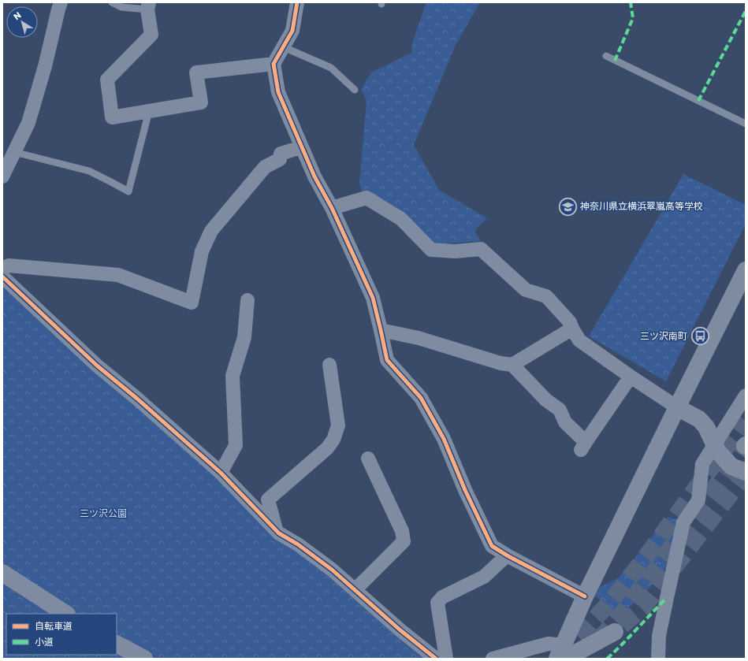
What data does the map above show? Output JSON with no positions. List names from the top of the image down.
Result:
{
  "parks": ["三ツ沢公園"],
  "places": {
    "school or university": ["神奈川県立横浜翠嵐高等学校"],
    "bus stop": ["三ツ沢南町"]
  },
  "legend": ["自転車道", "小道"],
  "north": "top left"
}
